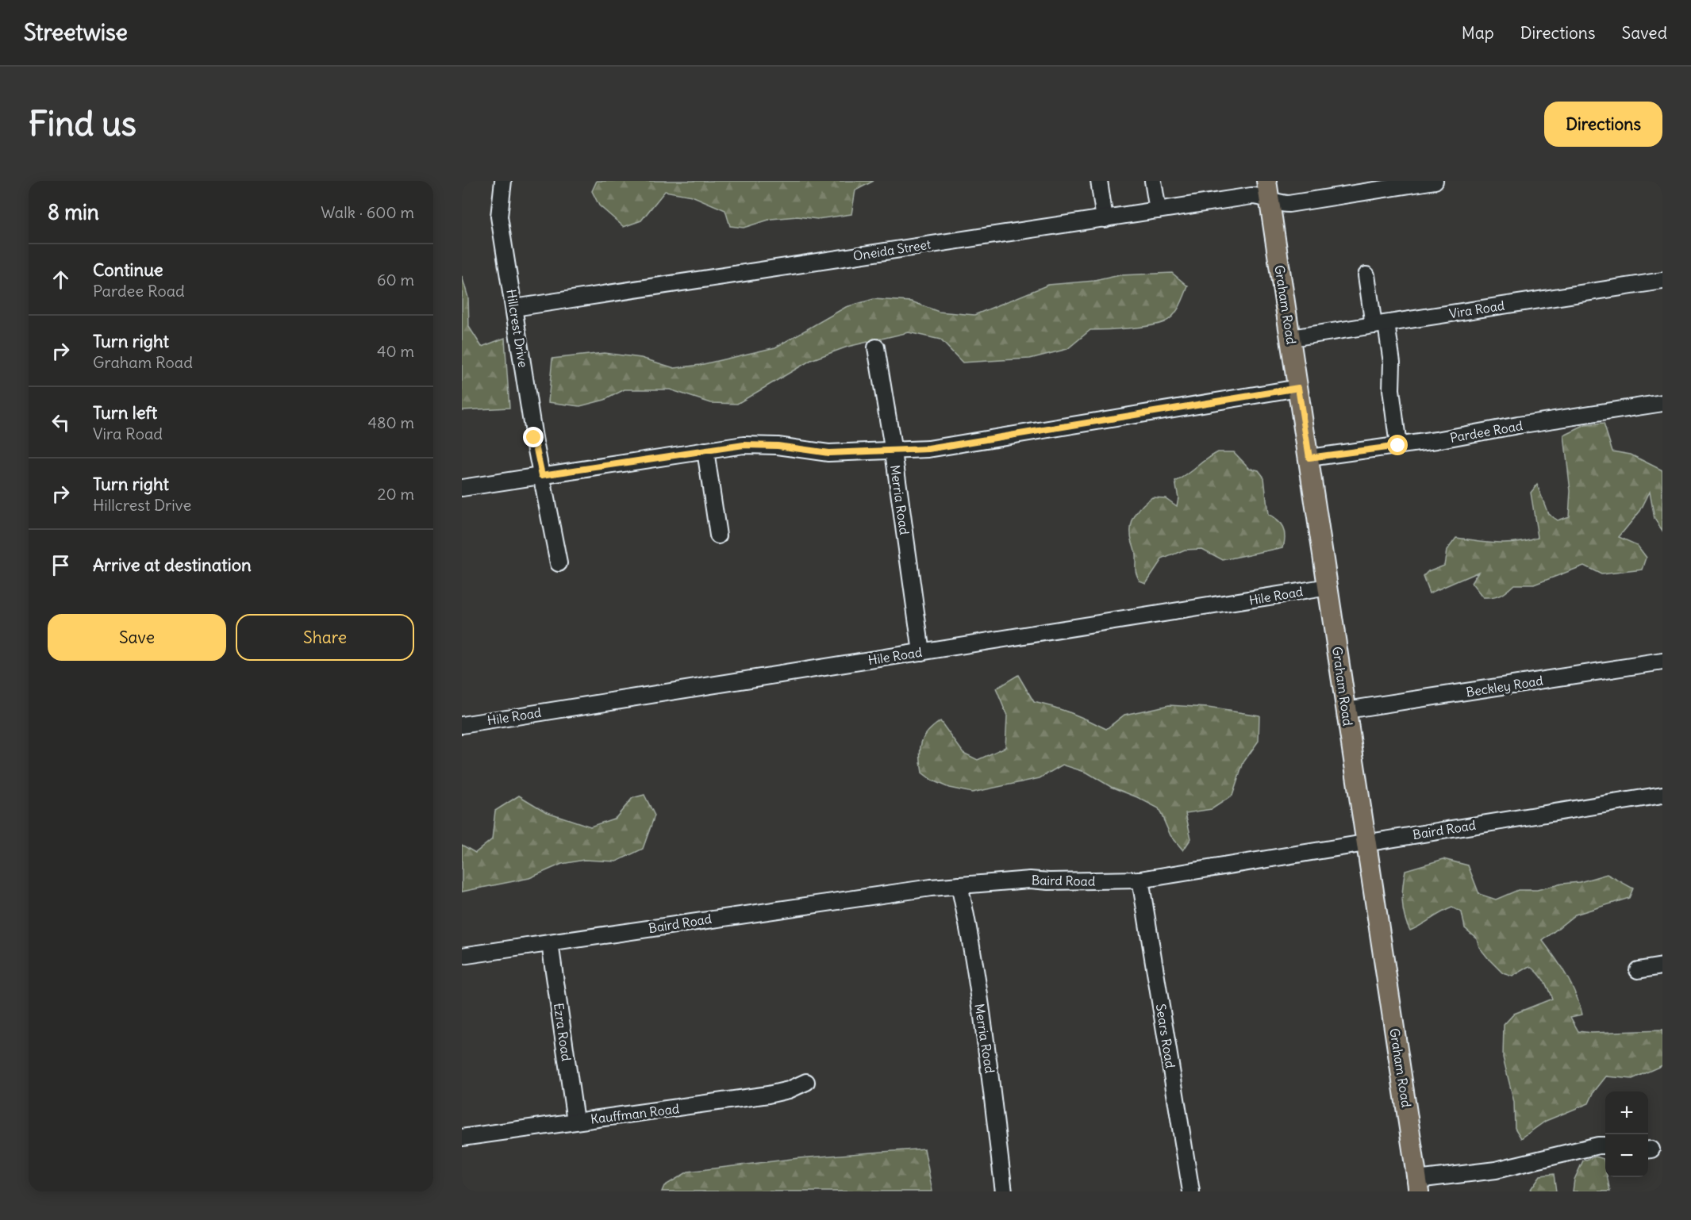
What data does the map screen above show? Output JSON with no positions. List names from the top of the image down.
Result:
{
  "streets": {
    "main road": ["Graham Road"],
    "street": [
      "Oneida Street",
      "Vira Road",
      "Hillcrest Drive",
      "Pardee Road",
      "Merria Road",
      "Hile Road",
      "Beckley Road",
      "Baird Road",
      "Ezra Road",
      "Sears Road",
      "Kauffman Road"
    ]
  },
  "crossings": [
    ["Oneida Street", "Graham Road"],
    ["Oneida Street", "Hillcrest Drive"],
    ["Graham Road", "Vira Road"],
    ["Graham Road", "Pardee Road"],
    ["Graham Road", "Hile Road"],
    ["Graham Road", "Beckley Road"],
    ["Graham Road", "Baird Road"],
    ["Merria Road", "Hile Road"],
    ["Merria Road", "Baird Road"],
    ["Baird Road", "Ezra Road"],
    ["Baird Road", "Sears Road"],
    ["Ezra Road", "Kauffman Road"]
  ],
  "page": {
    "header": "Streetwise",
    "nav": ["Map", "Directions", "Saved"],
    "buttons": [
      "Directions",
      ["Save", "Share"]
    ],
    "title": "Find us",
    "heading": ["8 min", "Walk · 600 m"],
    "list": [
      ["Continue", "Pardee Road", "60 m"],
      ["Turn right", "Graham Road", "40 m"],
      ["Turn left", "Vira Road", "480 m"],
      ["Turn right", "Hillcrest Drive", "20 m"],
      "Arrive at destination"
    ],
    "map_buttons": ["+", "−"]
  }
}
